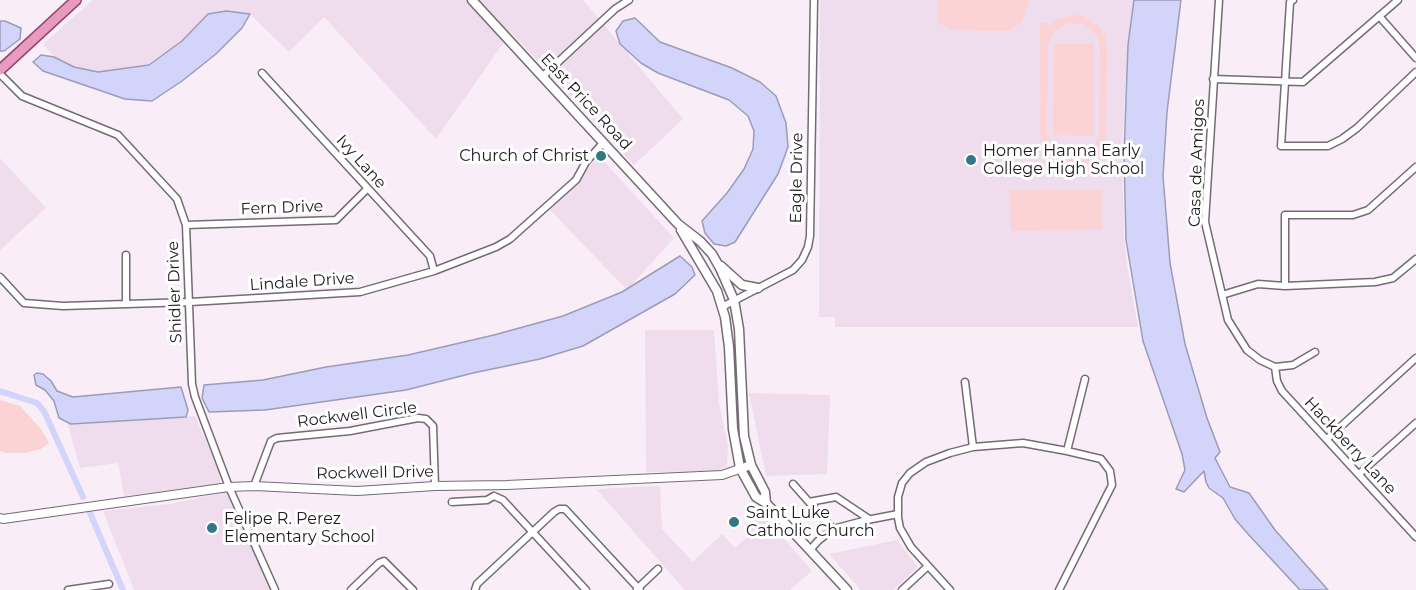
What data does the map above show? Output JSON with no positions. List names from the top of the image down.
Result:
{
  "streets": {
    "main road": ["East Price Road"],
    "street": [
      "Ivy Lane",
      "Casa de Amigos",
      "Eagle Drive",
      "Fern Drive",
      "Lindale Drive",
      "Shidler Drive",
      "Rockwell Circle",
      "Hackberry Lane",
      "Rockwell Drive"
    ]
  },
  "crossings": [
    ["East Price Road", "Eagle Drive"],
    ["East Price Road", "Lindale Drive"],
    ["East Price Road", "Rockwell Drive"],
    ["Ivy Lane", "Fern Drive"],
    ["Ivy Lane", "Lindale Drive"],
    ["Casa de Amigos", "Hackberry Lane"],
    ["Fern Drive", "Shidler Drive"],
    ["Lindale Drive", "Shidler Drive"],
    ["Shidler Drive", "Rockwell Drive"],
    ["Rockwell Circle", "Rockwell Drive"]
  ],
  "places": [
    "Church of Christ",
    "Homer Hanna Early College High School",
    "Saint Luke Catholic Church",
    "Felipe R. Perez Elementary School"
  ]
}
